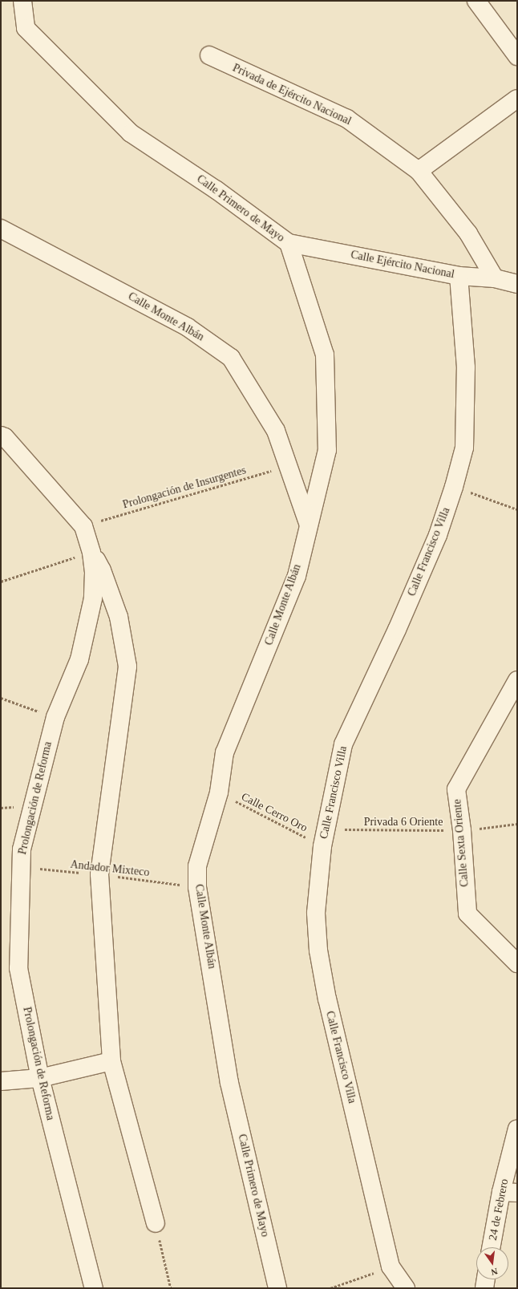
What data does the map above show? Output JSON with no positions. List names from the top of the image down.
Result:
{
  "streets": {
    "street": [
      "Privada de Ejército Nacional",
      "Calle Primero de Mayo",
      "Calle Ejército Nacional",
      "Calle Monte Albán",
      "Calle Francisco Villa",
      "Prolongación de Reforma",
      "Calle Sexta Oriente",
      "24 de Febrero"
    ],
    "path": [
      "Prolongación de Insurgentes",
      "Calle Cerro Oro",
      "Privada 6 Oriente",
      "Andador Mixteco"
    ]
  },
  "crossings": [
    ["Privada de Ejército Nacional", "Calle Ejército Nacional"],
    ["Calle Primero de Mayo", "Calle Ejército Nacional"],
    ["Calle Primero de Mayo", "Calle Monte Albán"],
    ["Calle Ejército Nacional", "Calle Francisco Villa"],
    ["Calle Monte Albán", "Prolongación de Insurgentes"],
    ["Calle Monte Albán", "Calle Cerro Oro"],
    ["Calle Monte Albán", "Andador Mixteco"],
    ["Prolongación de Insurgentes", "Prolongación de Reforma"],
    ["Calle Francisco Villa", "Calle Cerro Oro"],
    ["Calle Francisco Villa", "Privada 6 Oriente"],
    ["Prolongación de Reforma", "Andador Mixteco"],
    ["Privada 6 Oriente", "Calle Sexta Oriente"]
  ],
  "north": "bottom"
}
